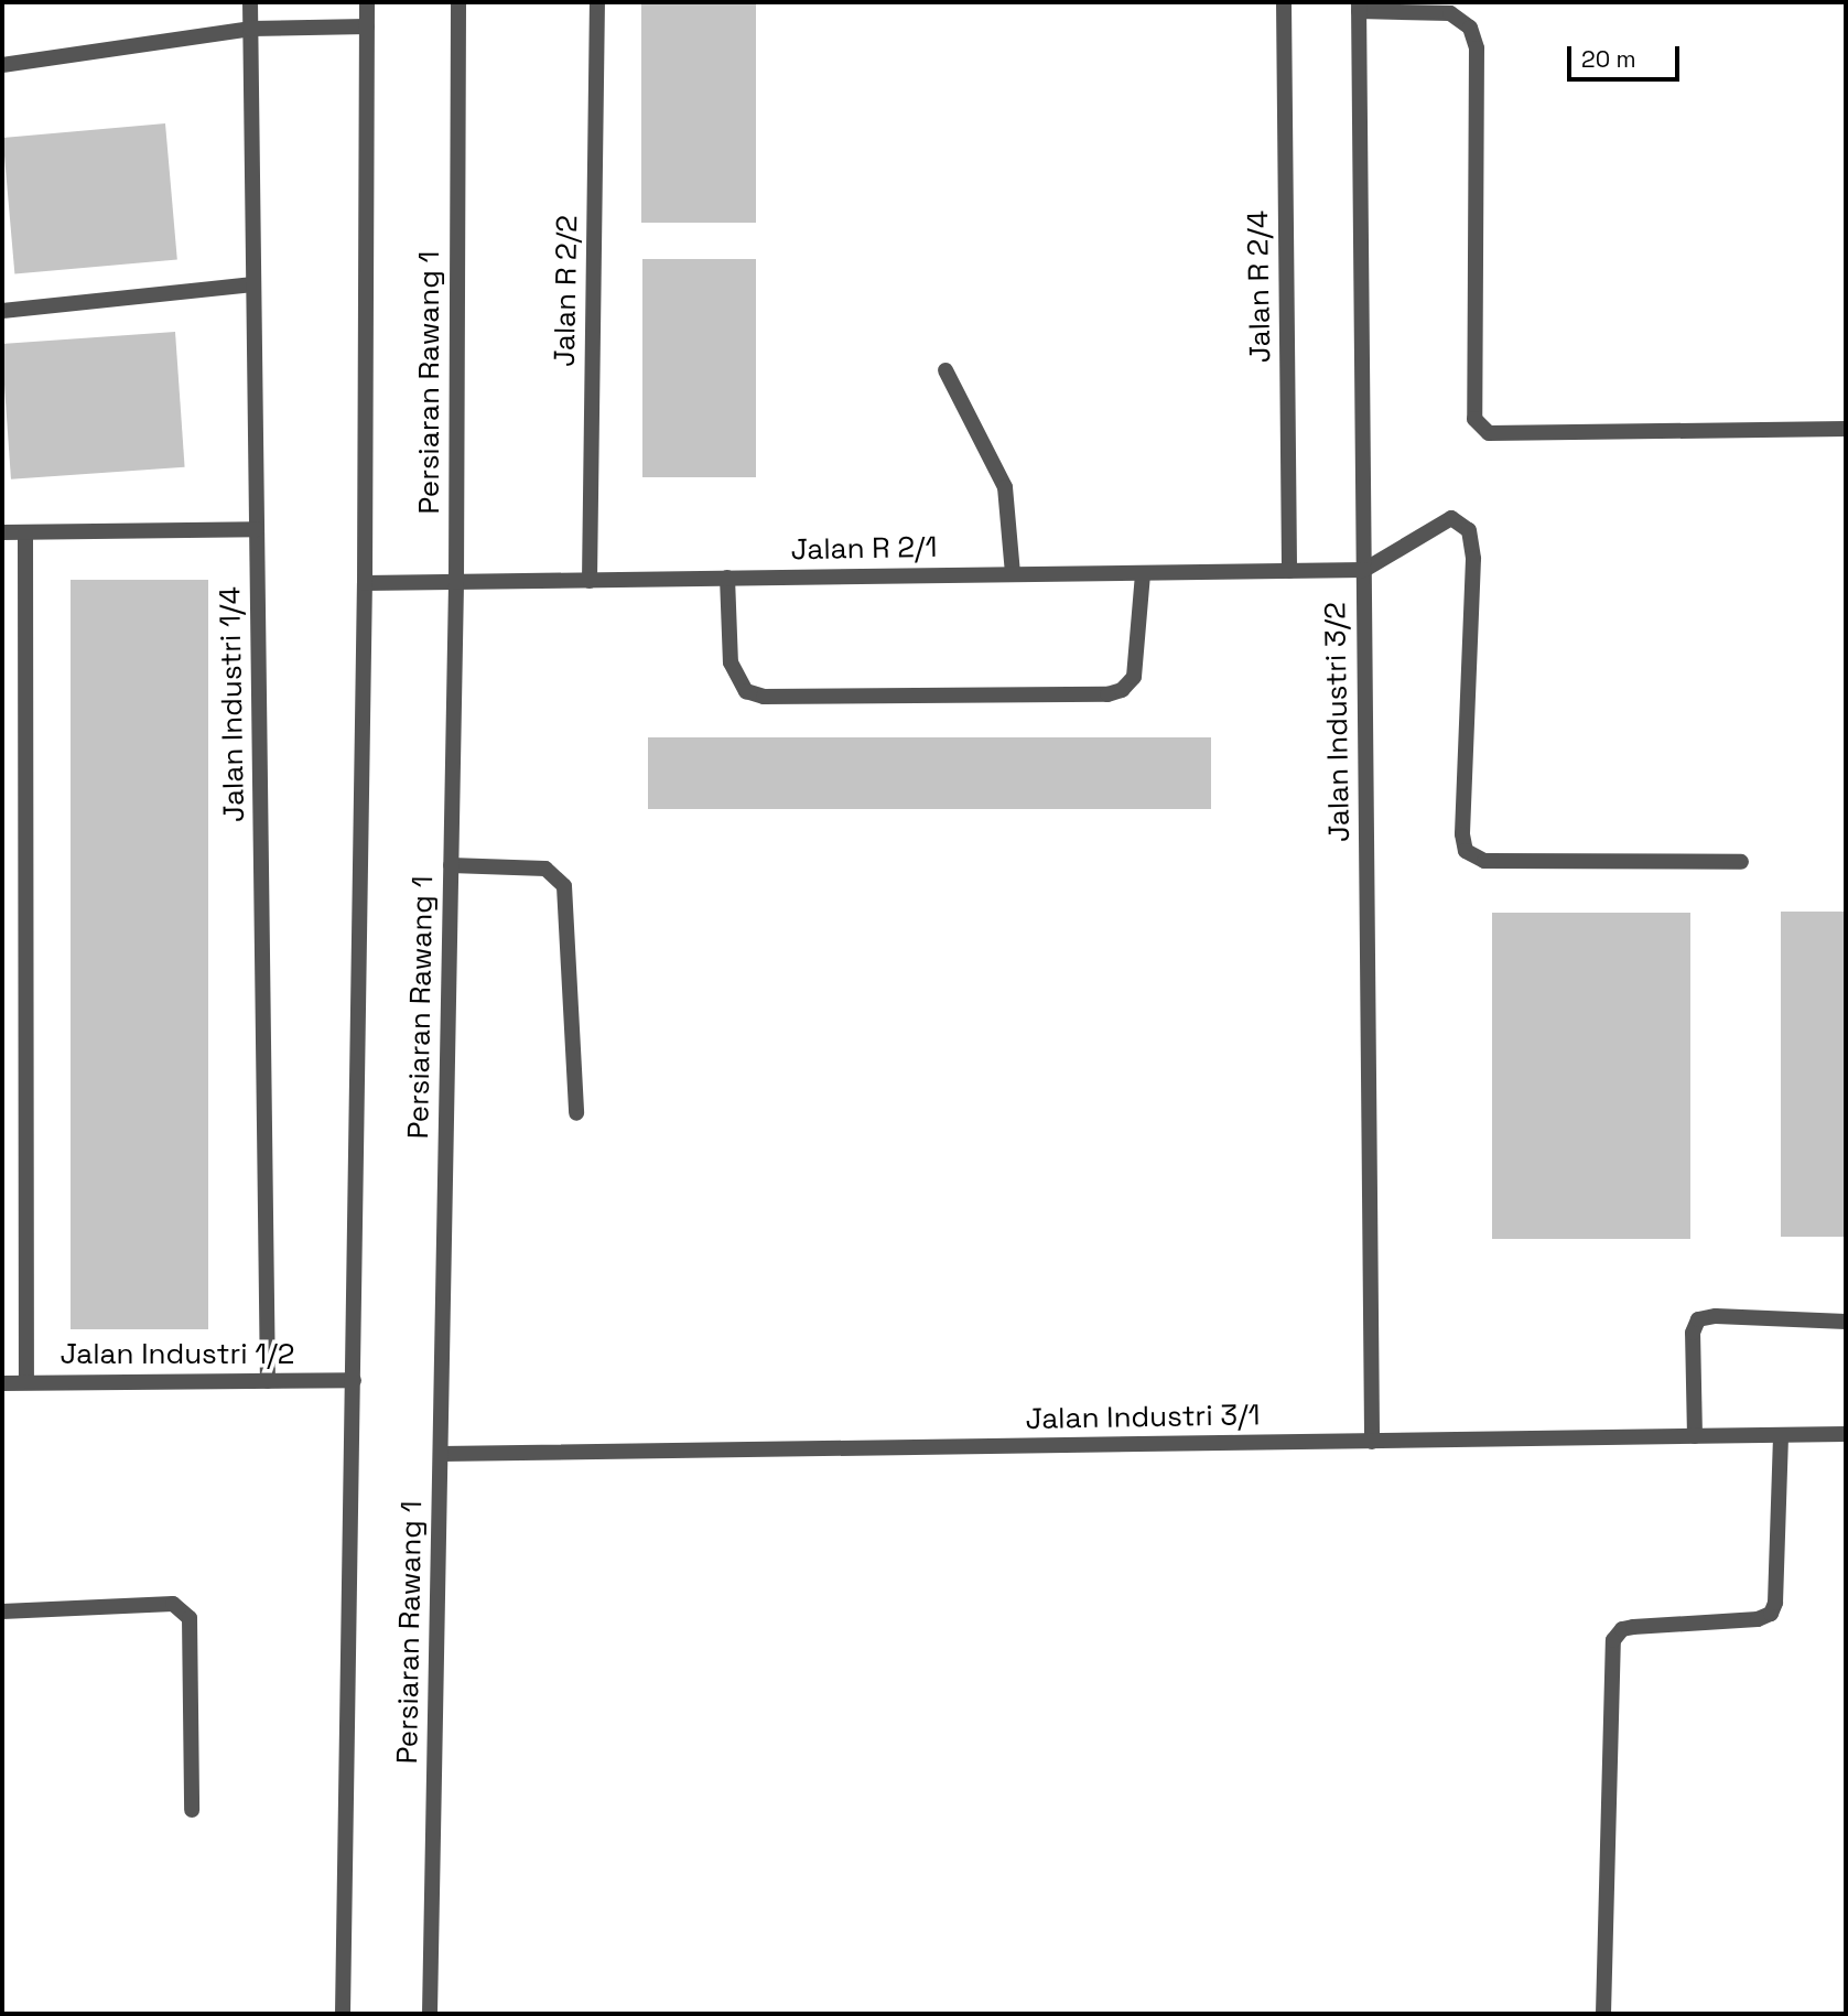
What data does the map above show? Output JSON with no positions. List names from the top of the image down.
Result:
{
  "streets": {
    "street": [
      "Jalan R 2/4",
      "Jalan R 2/2",
      "Persiaran Rawang 1",
      "Jalan R 2/1",
      "Jalan Industri 1/4",
      "Jalan Industri 3/2",
      "Jalan Industri 1/2",
      "Jalan Industri 3/1"
    ]
  },
  "crossings": [
    ["Jalan R 2/4", "Jalan R 2/1"],
    ["Jalan R 2/2", "Jalan R 2/1"],
    ["Persiaran Rawang 1", "Jalan R 2/1"],
    ["Persiaran Rawang 1", "Jalan Industri 1/2"],
    ["Persiaran Rawang 1", "Jalan Industri 3/1"],
    ["Jalan R 2/1", "Jalan Industri 3/2"],
    ["Jalan Industri 1/4", "Jalan Industri 1/2"],
    ["Jalan Industri 3/2", "Jalan Industri 3/1"]
  ],
  "scale_bar": "20 m"
}
